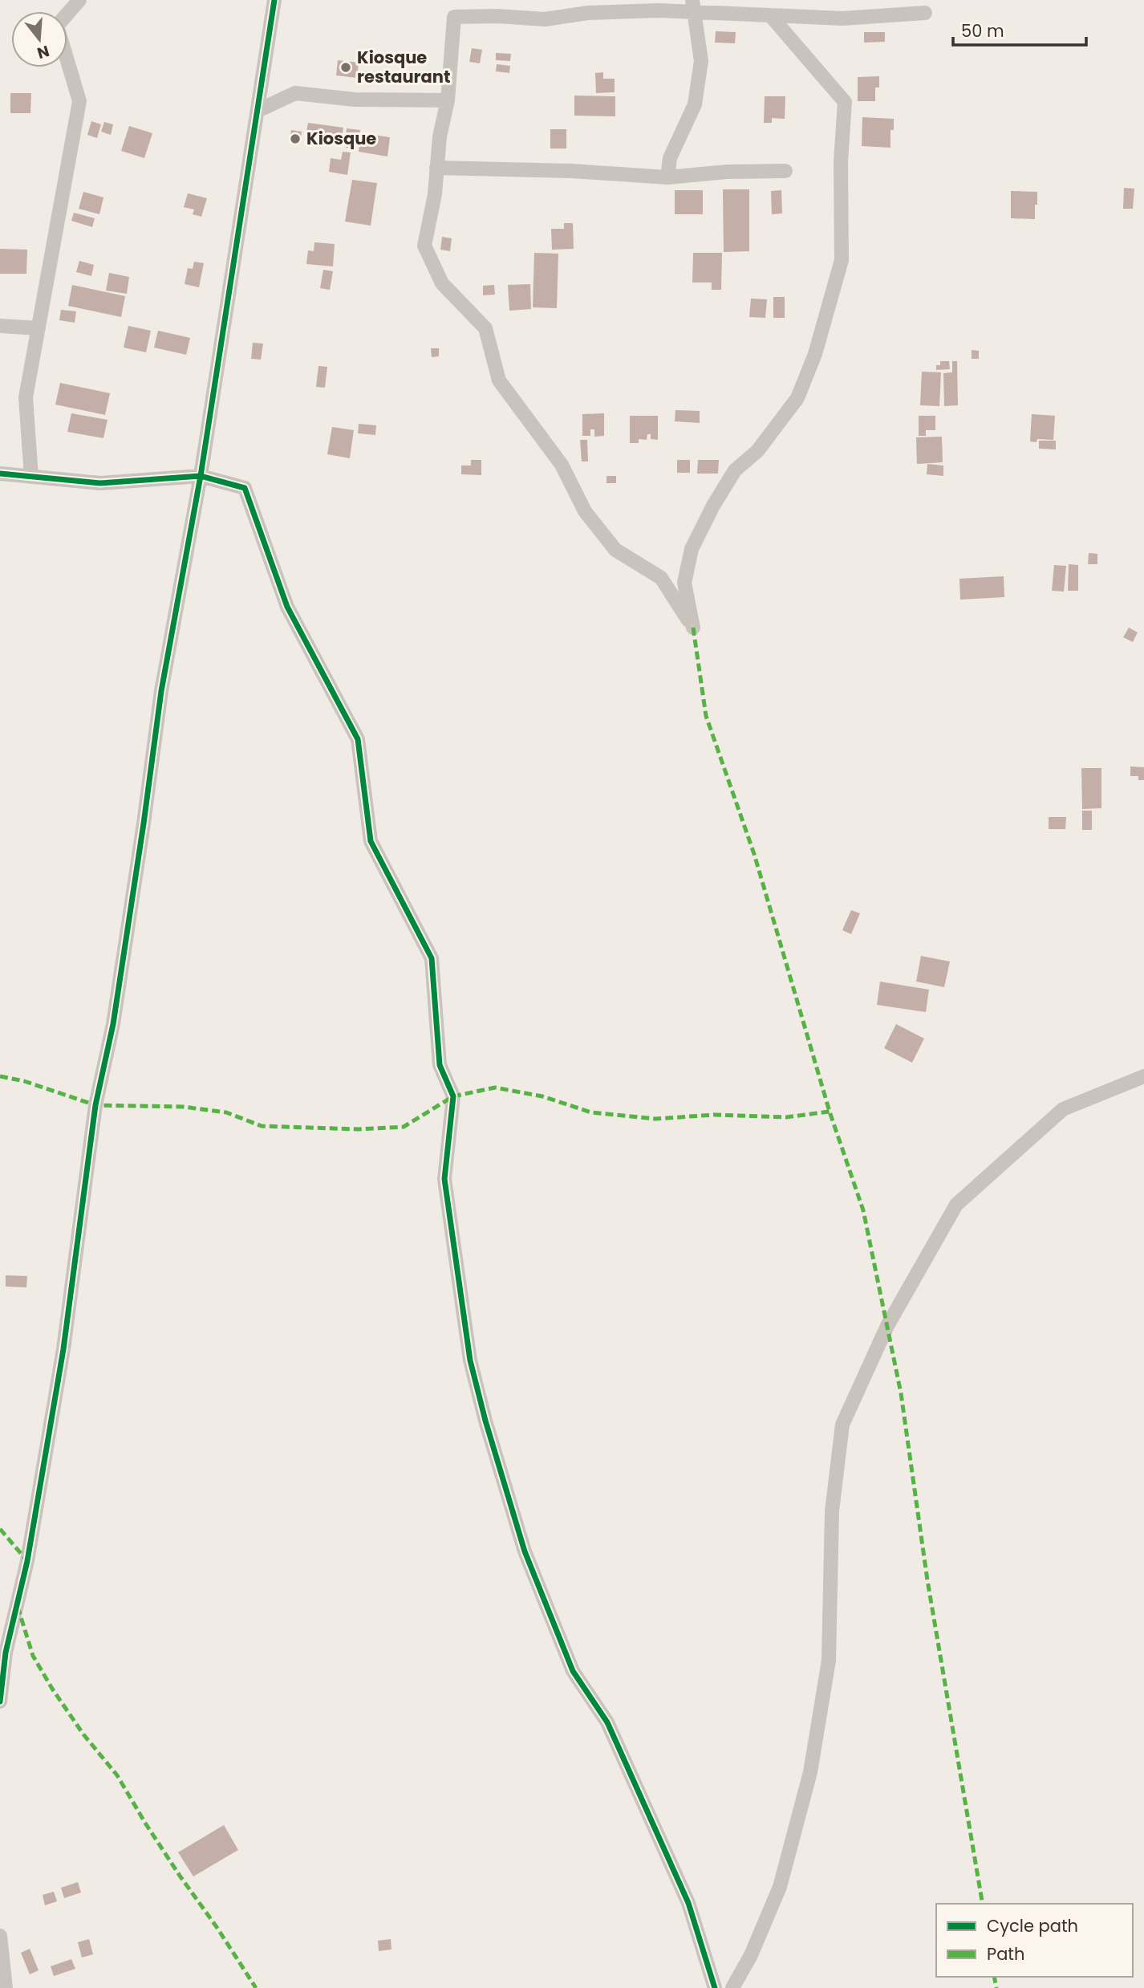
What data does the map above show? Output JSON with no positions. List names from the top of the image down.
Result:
{
  "places": ["Kiosque restaurant", "Kiosque"],
  "legend": ["Cycle path", "Path"],
  "scale_bar": "50 m",
  "north": "bottom"
}
